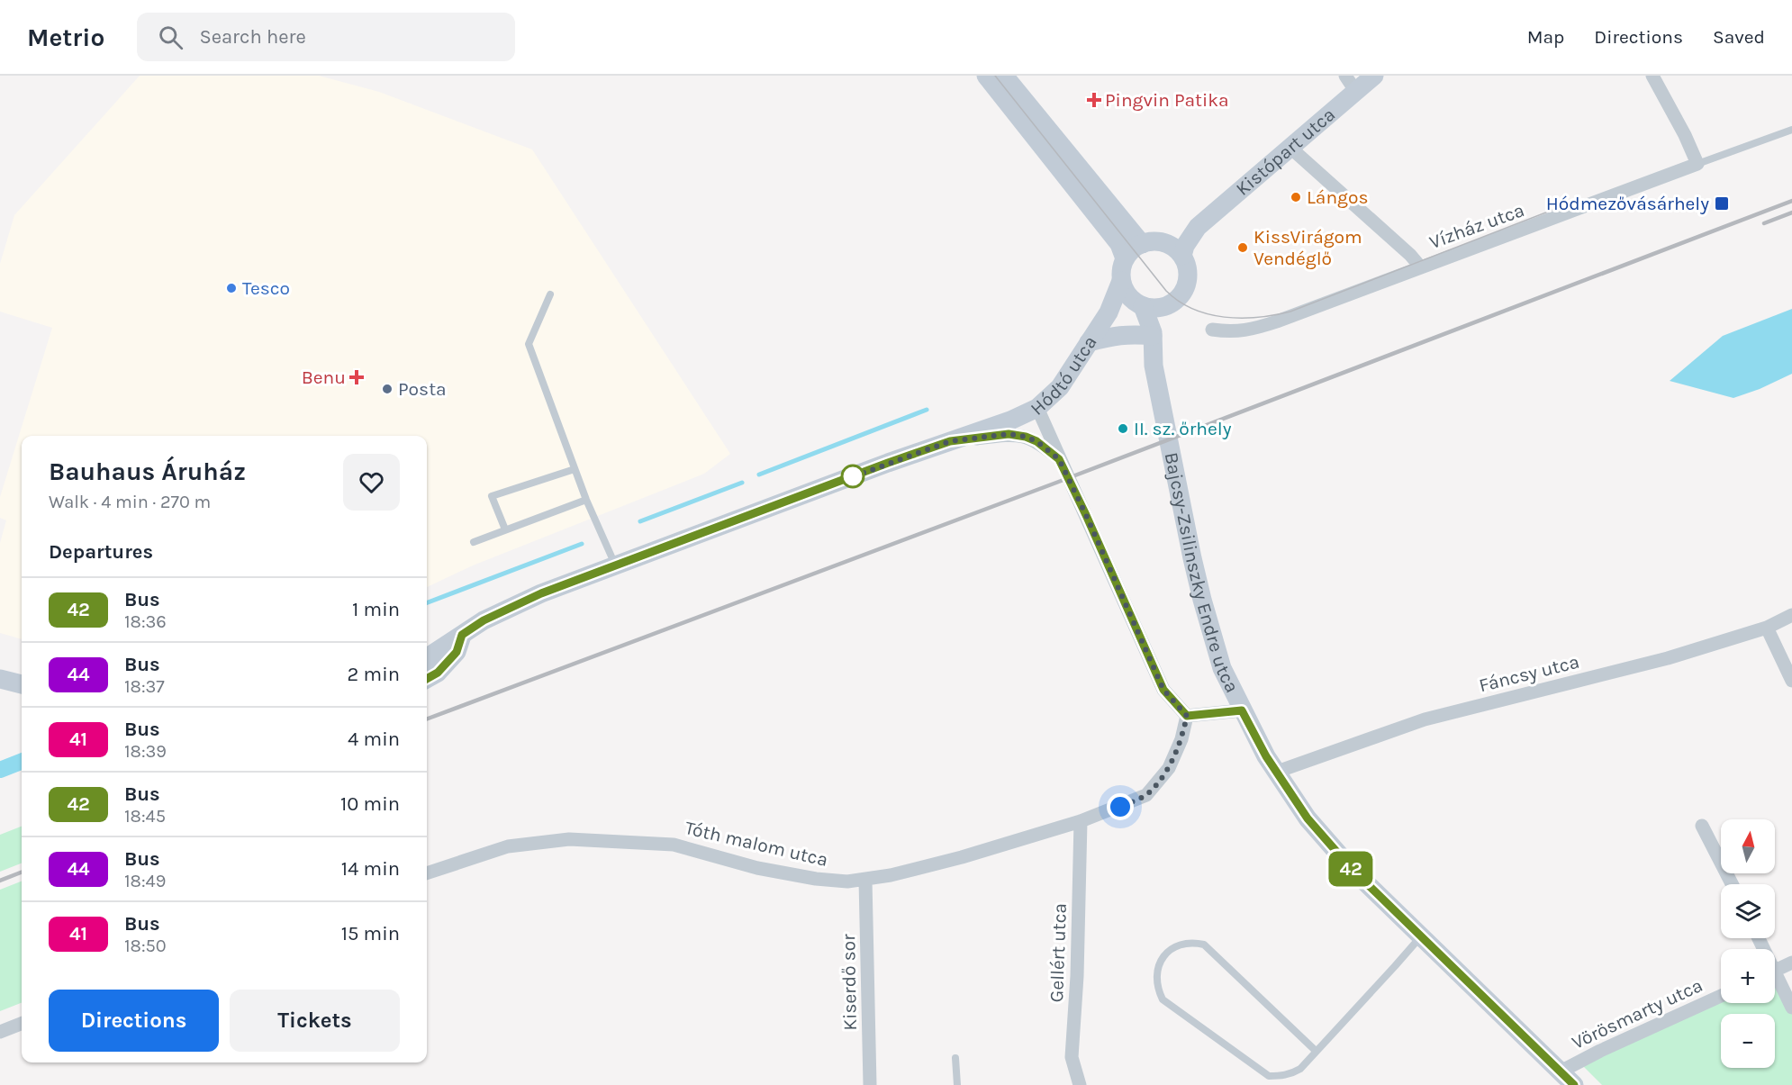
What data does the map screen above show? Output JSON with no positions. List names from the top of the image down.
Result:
{
  "streets": {
    "street": [
      "Kistópart utca",
      "Vízház utca",
      "Hódtó utca",
      "Bajcsy-Zsilinszky Endre utca",
      "Fáncsy utca",
      "Tóth malom utca",
      "Gellért utca",
      "Kiserdő sor",
      "Vörösmarty utca"
    ]
  },
  "crossings": [
    ["Kistópart utca", "Vízház utca"],
    ["Kistópart utca", "Hódtó utca"],
    ["Kistópart utca", "Bajcsy-Zsilinszky Endre utca"],
    ["Hódtó utca", "Bajcsy-Zsilinszky Endre utca"],
    ["Bajcsy-Zsilinszky Endre utca", "Fáncsy utca"],
    ["Bajcsy-Zsilinszky Endre utca", "Vörösmarty utca"],
    ["Tóth malom utca", "Gellért utca"],
    ["Tóth malom utca", "Kiserdő sor"]
  ],
  "places": {
    "health": ["Pingvin Patika", "Benu"],
    "other": [
      "Lángos",
      "KissVirágom Vendéglő",
      "Tesco",
      "Posta",
      "II. sz. őrhely"
    ],
    "transit": ["Hódmezővásárhely"]
  },
  "lines": ["bus line 42"],
  "north": "top",
  "page": {
    "header": "Metrio",
    "search": "Search here",
    "nav": ["Map", "Directions", "Saved"],
    "on_map": "42",
    "heading": [
      ["Bauhaus Áruház", "Walk · 4 min · 270 m"],
      "Departures"
    ],
    "list": [
      {
        "mark": "42",
        "name": "Bus",
        "note": "18:36",
        "value": "1 min"
      },
      {
        "mark": "44",
        "name": "Bus",
        "note": "18:37",
        "value": "2 min"
      },
      {
        "mark": "41",
        "name": "Bus",
        "note": "18:39",
        "value": "4 min"
      },
      {
        "mark": "42",
        "name": "Bus",
        "note": "18:45",
        "value": "10 min"
      },
      {
        "mark": "44",
        "name": "Bus",
        "note": "18:49",
        "value": "14 min"
      },
      {
        "mark": "41",
        "name": "Bus",
        "note": "18:50",
        "value": "15 min"
      }
    ],
    "map_buttons": ["+", "−"],
    "buttons": ["Directions", "Tickets"]
  }
}
